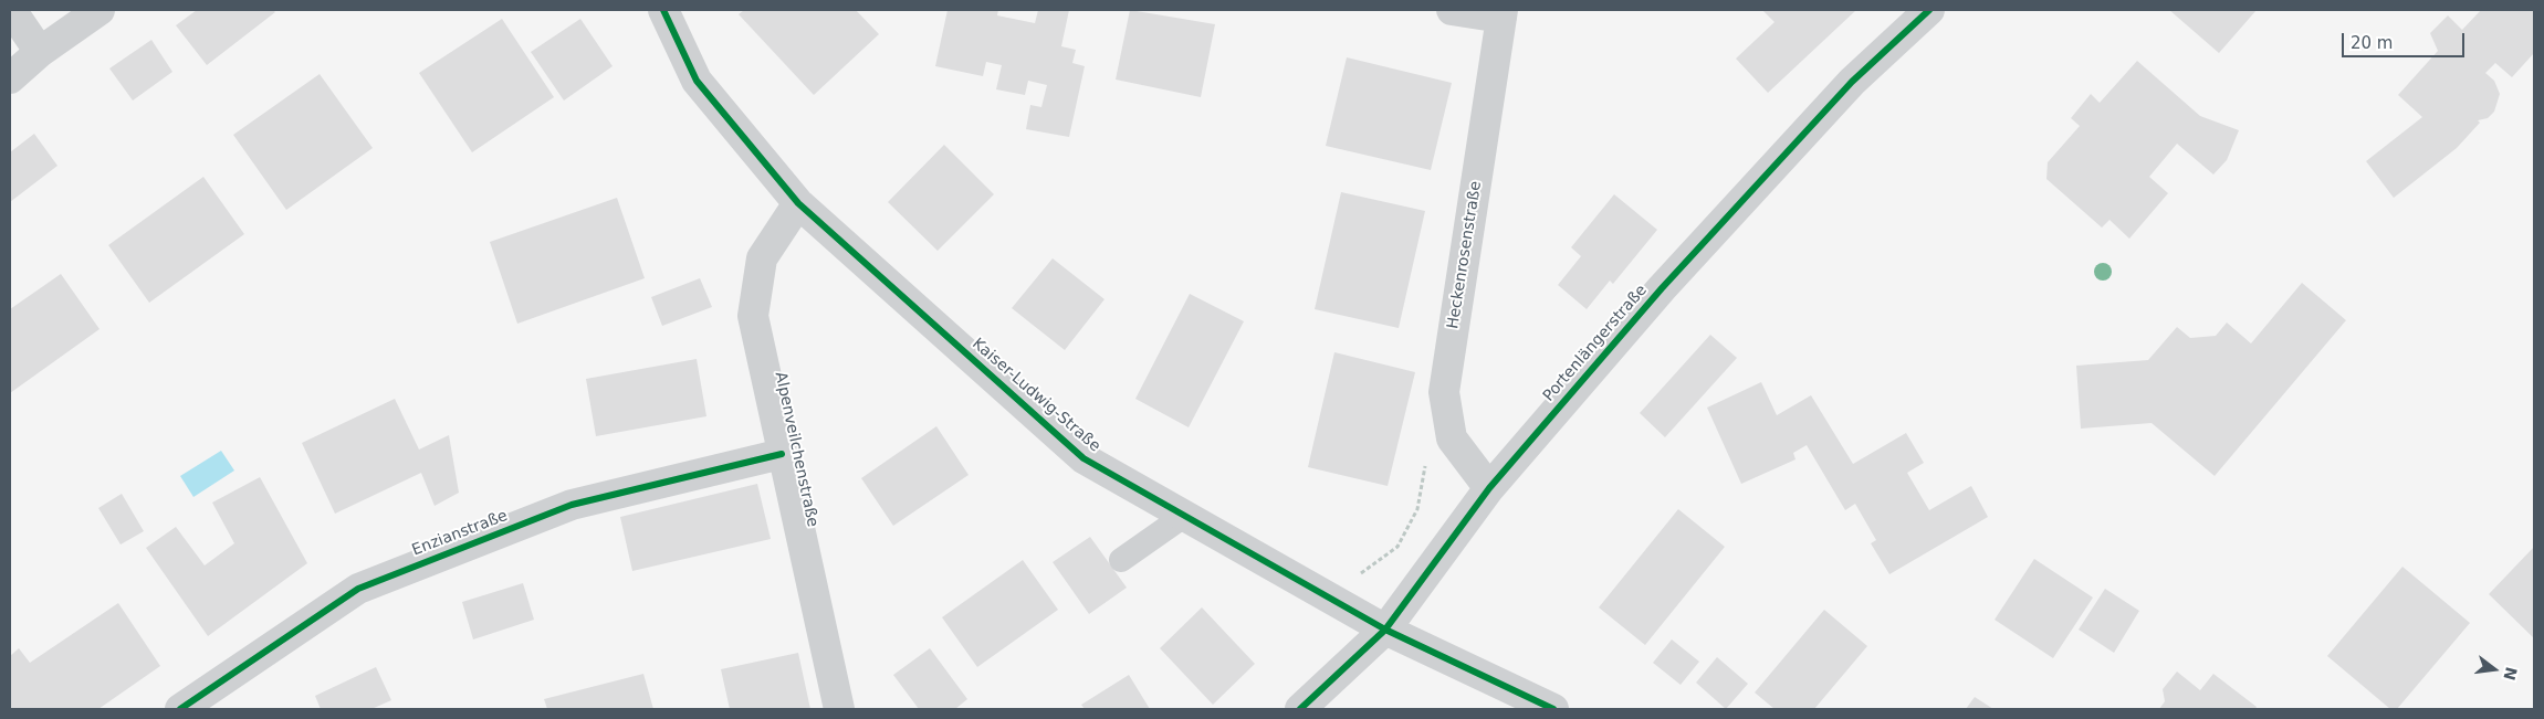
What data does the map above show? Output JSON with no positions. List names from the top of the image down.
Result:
{
  "streets": {
    "street": [
      "Heckenrosenstraße",
      "Portenlängerstraße",
      "Kaiser-Ludwig-Straße",
      "Alpenveilchenstraße",
      "Enzianstraße"
    ]
  },
  "crossings": [
    ["Heckenrosenstraße", "Portenlängerstraße"],
    ["Portenlängerstraße", "Kaiser-Ludwig-Straße"],
    ["Kaiser-Ludwig-Straße", "Alpenveilchenstraße"],
    ["Alpenveilchenstraße", "Enzianstraße"]
  ],
  "scale_bar": "20 m",
  "north": "right"
}
